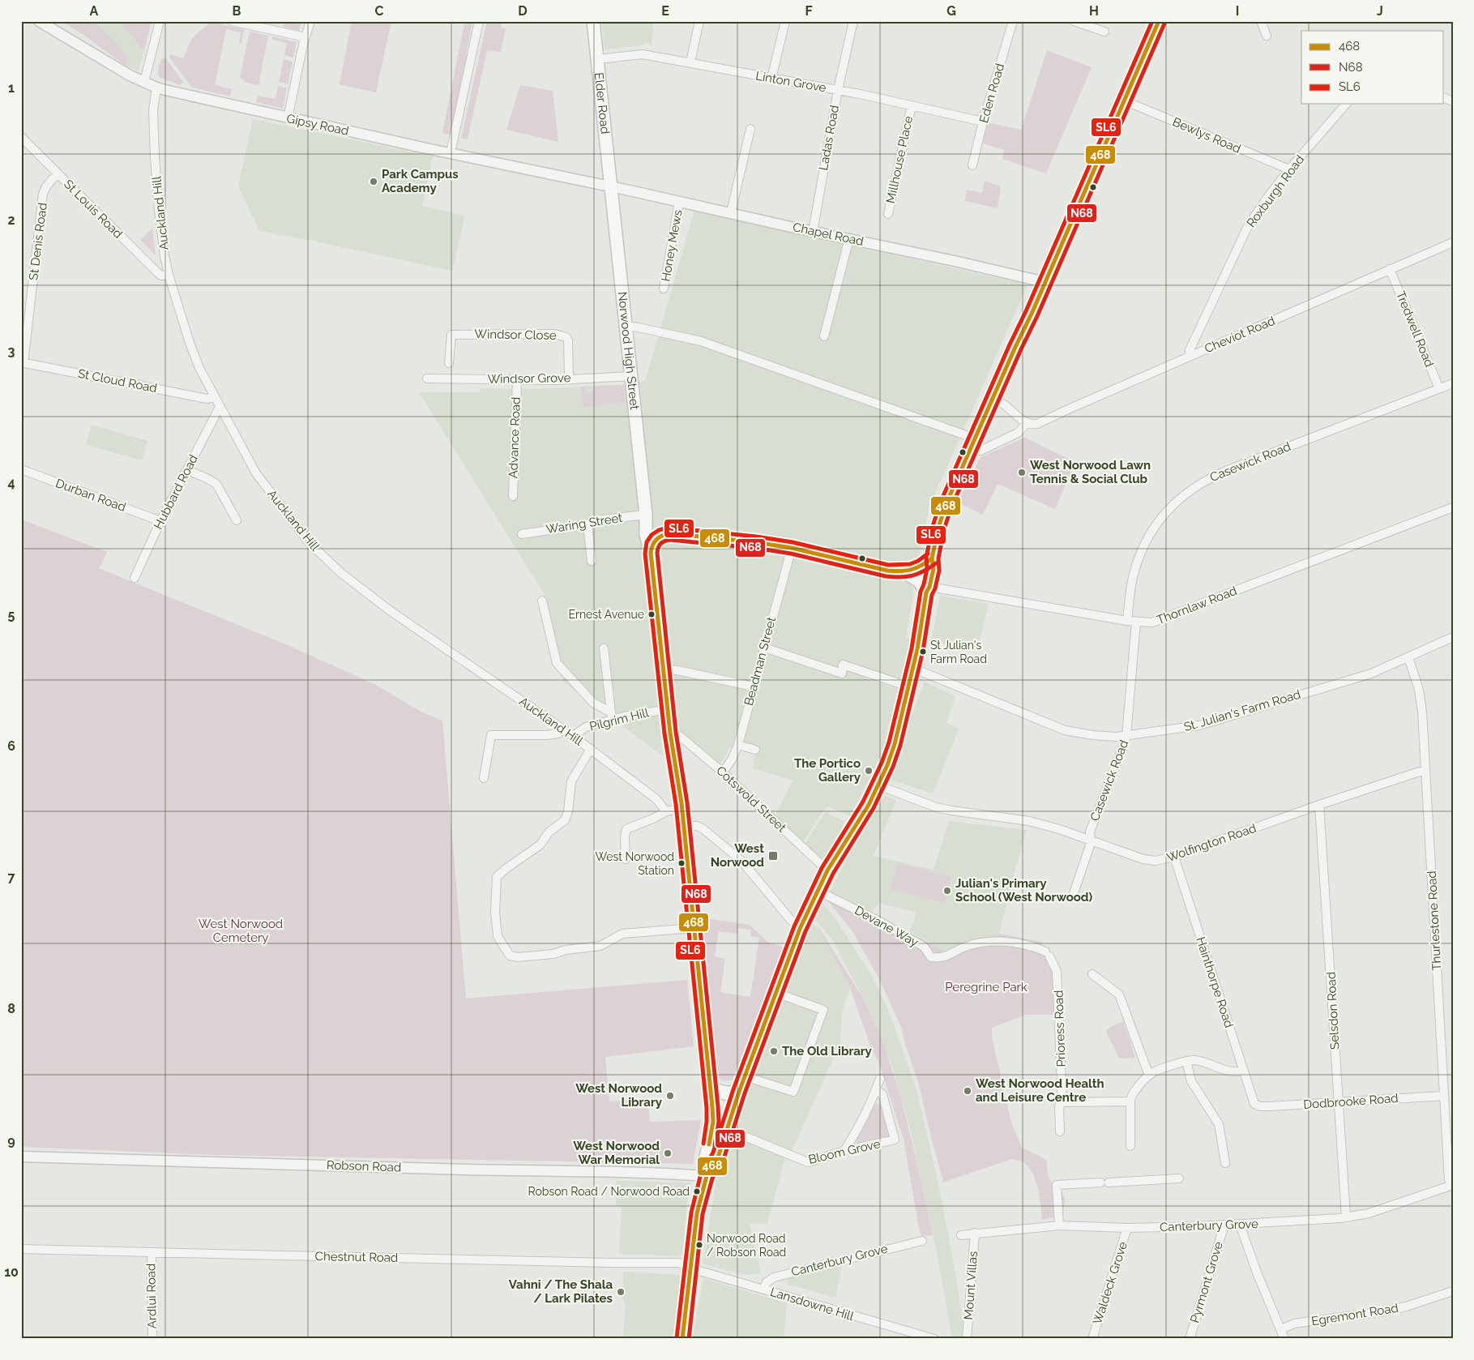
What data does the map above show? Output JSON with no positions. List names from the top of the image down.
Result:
{
  "streets": {
    "main road": ["Elder Road", "Norwood High Street"],
    "street": [
      "Linton Grove",
      "Eden Road",
      "Gipsy Road",
      "Bewlys Road",
      "Ladas Road",
      "Millhouse Place",
      "Roxburgh Road",
      "St Louis Road",
      "Auckland Hill",
      "Chapel Road",
      "St Denis Road",
      "Honey Mews",
      "Tredwell Road",
      "Windsor Close",
      "Cheviot Road",
      "Windsor Grove",
      "St Cloud Road",
      "Advance Road",
      "Casewick Road",
      "Hubbard Road",
      "Durban Road",
      "Waring Street",
      "Thornlaw Road",
      "Beadman Street",
      "St. Julian's Farm Road",
      "Pilgrim Hill",
      "Cotswold Street",
      "Wolfington Road",
      "Thurlestone Road",
      "Devane Way",
      "Hainthorpe Road",
      "Selsdon Road",
      "Prioress Road",
      "Dodbrooke Road",
      "Bloom Grove",
      "Robson Road",
      "Canterbury Grove",
      "Chestnut Road",
      "Pyrmont Grove",
      "Waldeck Grove",
      "Mount Villas",
      "Ardlui Road",
      "Lansdowne Hill",
      "Egremont Road"
    ]
  },
  "crossings": [
    ["Linton Grove", "Eden Road"],
    ["Linton Grove", "Elder Road"],
    ["Linton Grove", "Ladas Road"],
    ["Linton Grove", "Millhouse Place"],
    ["Elder Road", "Gipsy Road"],
    ["Elder Road", "Chapel Road"],
    ["Elder Road", "Norwood High Street"],
    ["Gipsy Road", "Auckland Hill"],
    ["Gipsy Road", "Chapel Road"],
    ["Gipsy Road", "Norwood High Street"],
    ["Bewlys Road", "Roxburgh Road"],
    ["Ladas Road", "Chapel Road"],
    ["Roxburgh Road", "Cheviot Road"],
    ["St Louis Road", "Auckland Hill"],
    ["St Louis Road", "St Denis Road"],
    ["Auckland Hill", "St Cloud Road"],
    ["Auckland Hill", "Hubbard Road"],
    ["Auckland Hill", "Pilgrim Hill"],
    ["Chapel Road", "Honey Mews"],
    ["Chapel Road", "Norwood High Street"],
    ["St Denis Road", "St Cloud Road"],
    ["Tredwell Road", "Cheviot Road"],
    ["Tredwell Road", "Casewick Road"],
    ["Windsor Close", "Windsor Grove"],
    ["Norwood High Street", "Windsor Grove"],
    ["Norwood High Street", "Waring Street"],
    ["Windsor Grove", "Advance Road"],
    ["Casewick Road", "Thornlaw Road"],
    ["Casewick Road", "St. Julian's Farm Road"],
    ["Casewick Road", "Wolfington Road"],
    ["Hubbard Road", "Durban Road"],
    ["Beadman Street", "Cotswold Street"],
    ["St. Julian's Farm Road", "Thurlestone Road"],
    ["Wolfington Road", "Thurlestone Road"],
    ["Wolfington Road", "Hainthorpe Road"],
    ["Wolfington Road", "Selsdon Road"],
    ["Thurlestone Road", "Dodbrooke Road"],
    ["Thurlestone Road", "Canterbury Grove"],
    ["Devane Way", "Prioress Road"],
    ["Hainthorpe Road", "Dodbrooke Road"],
    ["Selsdon Road", "Dodbrooke Road"],
    ["Selsdon Road", "Canterbury Grove"],
    ["Canterbury Grove", "Pyrmont Grove"],
    ["Canterbury Grove", "Waldeck Grove"],
    ["Canterbury Grove", "Mount Villas"],
    ["Canterbury Grove", "Lansdowne Hill"],
    ["Chestnut Road", "Ardlui Road"],
    ["Chestnut Road", "Lansdowne Hill"]
  ],
  "parks": ["West Norwood Cemetery", "Peregrine Park"],
  "places": {
    "other": [
      "Park Campus Academy",
      "West Norwood Lawn Tennis & Social Club",
      "Ernest Avenue",
      "St Julian's Farm Road",
      "The Portico Gallery",
      "West Norwood Station",
      "Julian's Primary School (West Norwood)",
      "The Old Library",
      "West Norwood Health and Leisure Centre",
      "West Norwood Library",
      "West Norwood War Memorial",
      "Robson Road / Norwood Road",
      "Norwood Road / Robson Road",
      "Vahni / The Shala / Lark Pilates"
    ],
    "transit": ["West Norwood"]
  },
  "lines": ["transit line 468", "transit line SL6", "transit line N68"],
  "legend": ["468", "N68", "SL6"],
  "grid": {
    "columns": [
      "A",
      "B",
      "C",
      "D",
      "E",
      "F",
      "G",
      "H",
      "I",
      "J"
    ],
    "rows": [
      "1",
      "2",
      "3",
      "4",
      "5",
      "6",
      "7",
      "8",
      "9",
      "10"
    ]
  }
}
